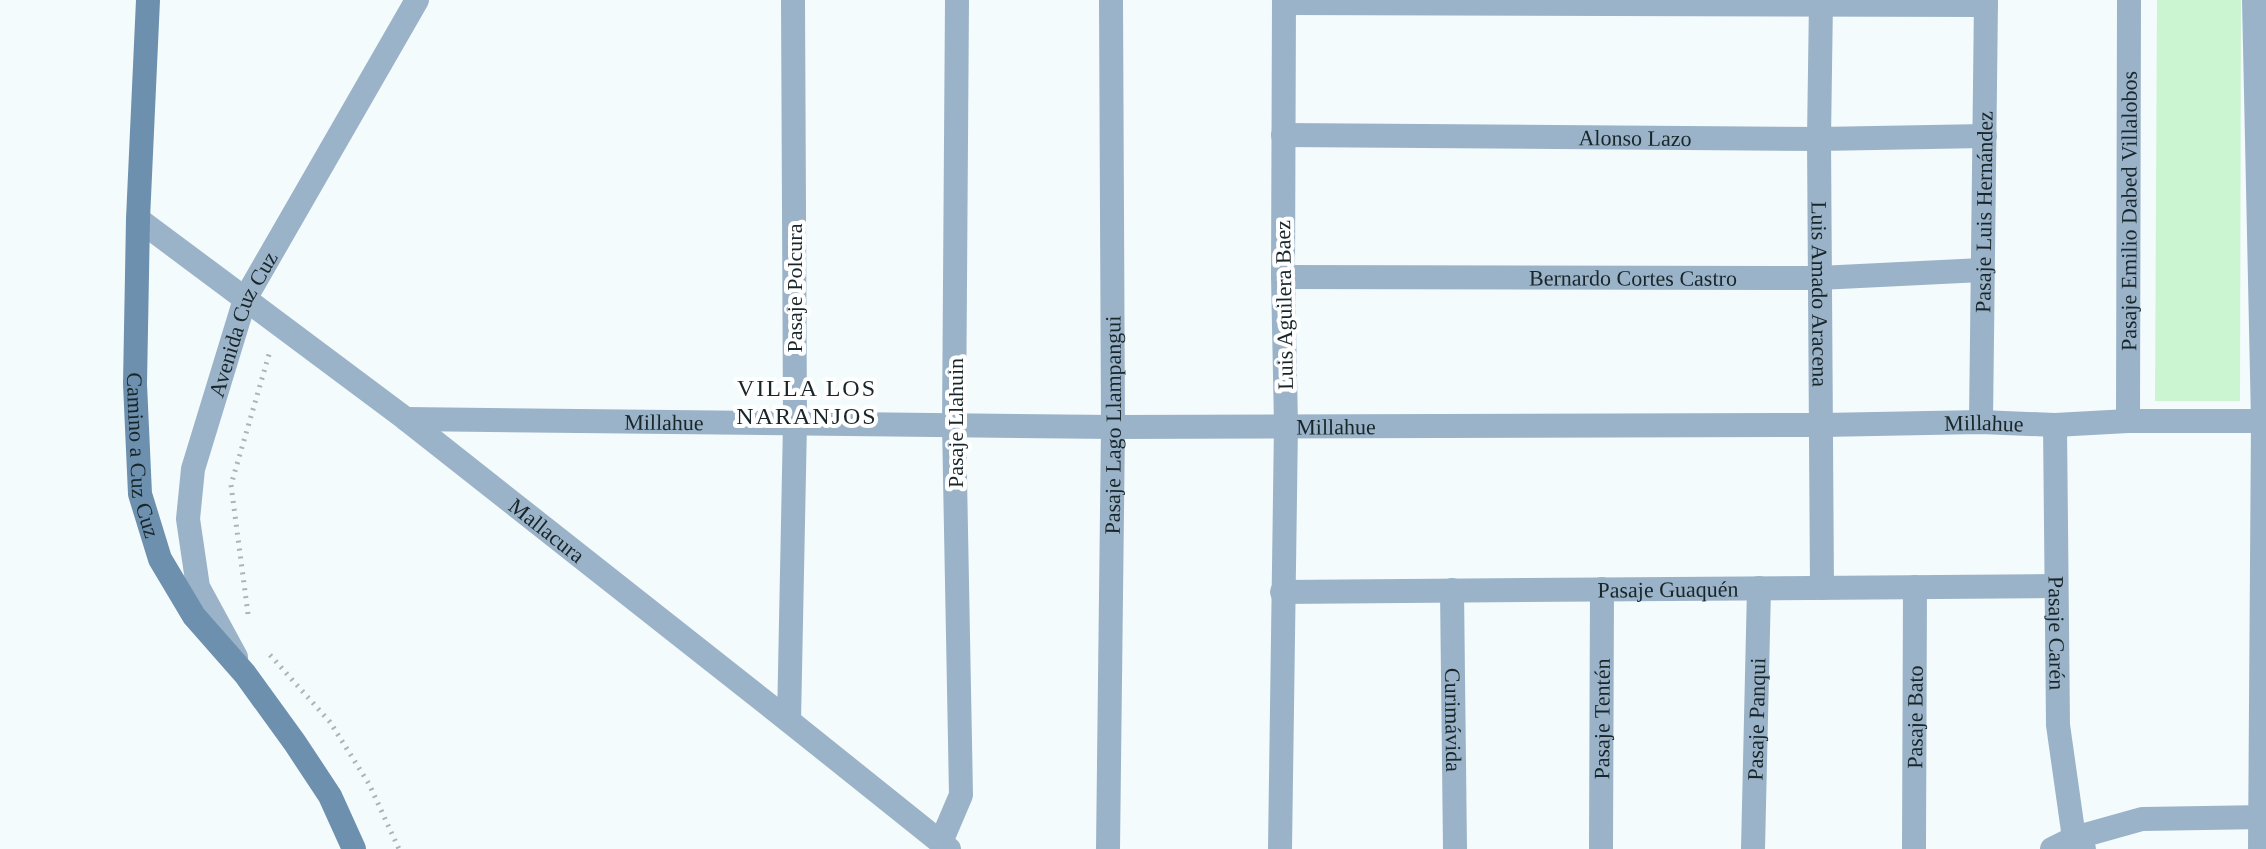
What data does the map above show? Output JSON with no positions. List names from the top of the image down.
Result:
{
  "streets": {
    "main road": ["Camino a Cuz Cuz"],
    "street": [
      "Alonso Lazo",
      "Pasaje Emilio Dabed Villalobos",
      "Pasaje Luis Hernández",
      "Bernardo Cortes Castro",
      "Pasaje Polcura",
      "Luis Amado Aracena",
      "Luis Aguilera Baez",
      "Avenida Cuz Cuz",
      "Millahue",
      "Pasaje Llahuin",
      "Pasaje Lago Llampangui",
      "Mallacura",
      "Pasaje Guaquén",
      "Pasaje Carén",
      "Pasaje Bato",
      "Pasaje Tentén",
      "Pasaje Panqui",
      "Curimávida"
    ]
  },
  "crossings": [
    ["Alonso Lazo", "Pasaje Luis Hernández"],
    ["Alonso Lazo", "Luis Amado Aracena"],
    ["Alonso Lazo", "Luis Aguilera Baez"],
    ["Pasaje Emilio Dabed Villalobos", "Millahue"],
    ["Pasaje Luis Hernández", "Bernardo Cortes Castro"],
    ["Pasaje Luis Hernández", "Millahue"],
    ["Bernardo Cortes Castro", "Luis Amado Aracena"],
    ["Bernardo Cortes Castro", "Luis Aguilera Baez"],
    ["Pasaje Polcura", "Millahue"],
    ["Pasaje Polcura", "Mallacura"],
    ["Luis Amado Aracena", "Millahue"],
    ["Luis Amado Aracena", "Pasaje Guaquén"],
    ["Luis Aguilera Baez", "Millahue"],
    ["Luis Aguilera Baez", "Pasaje Guaquén"],
    ["Avenida Cuz Cuz", "Camino a Cuz Cuz"],
    ["Avenida Cuz Cuz", "Mallacura"],
    ["Millahue", "Pasaje Llahuin"],
    ["Millahue", "Pasaje Lago Llampangui"],
    ["Millahue", "Mallacura"],
    ["Millahue", "Pasaje Carén"],
    ["Pasaje Llahuin", "Mallacura"],
    ["Camino a Cuz Cuz", "Mallacura"],
    ["Pasaje Guaquén", "Pasaje Carén"],
    ["Pasaje Guaquén", "Pasaje Bato"],
    ["Pasaje Guaquén", "Pasaje Tentén"],
    ["Pasaje Guaquén", "Pasaje Panqui"],
    ["Pasaje Guaquén", "Curimávida"]
  ],
  "districts": ["VILLA LOS NARANJOS"]
}
